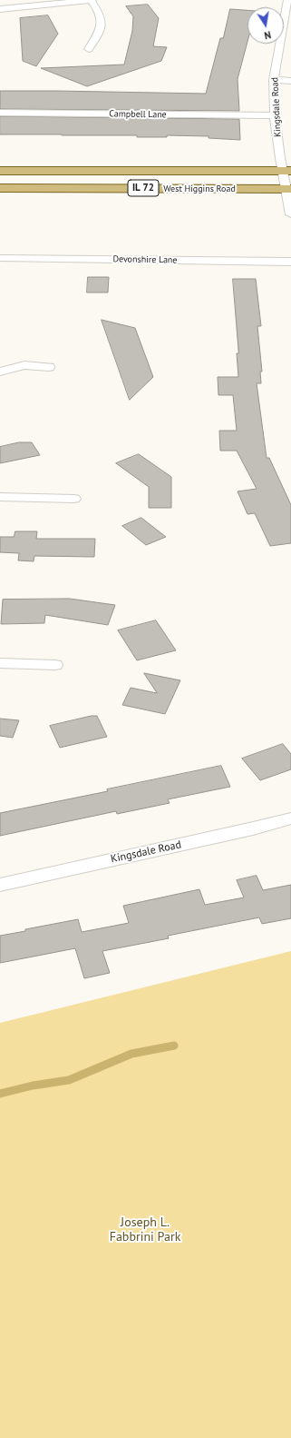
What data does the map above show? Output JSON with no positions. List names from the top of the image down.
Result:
{
  "streets": {
    "main road": ["IL 72", "West Higgins Road"],
    "street": ["Kingsdale Road", "Campbell Lane", "Devonshire Lane"]
  },
  "crossings": [
    ["Kingsdale Road", "Campbell Lane"],
    ["Kingsdale Road", "West Higgins Road"]
  ],
  "parks": ["Joseph L. Fabbrini Park"],
  "north": "bottom"
}
